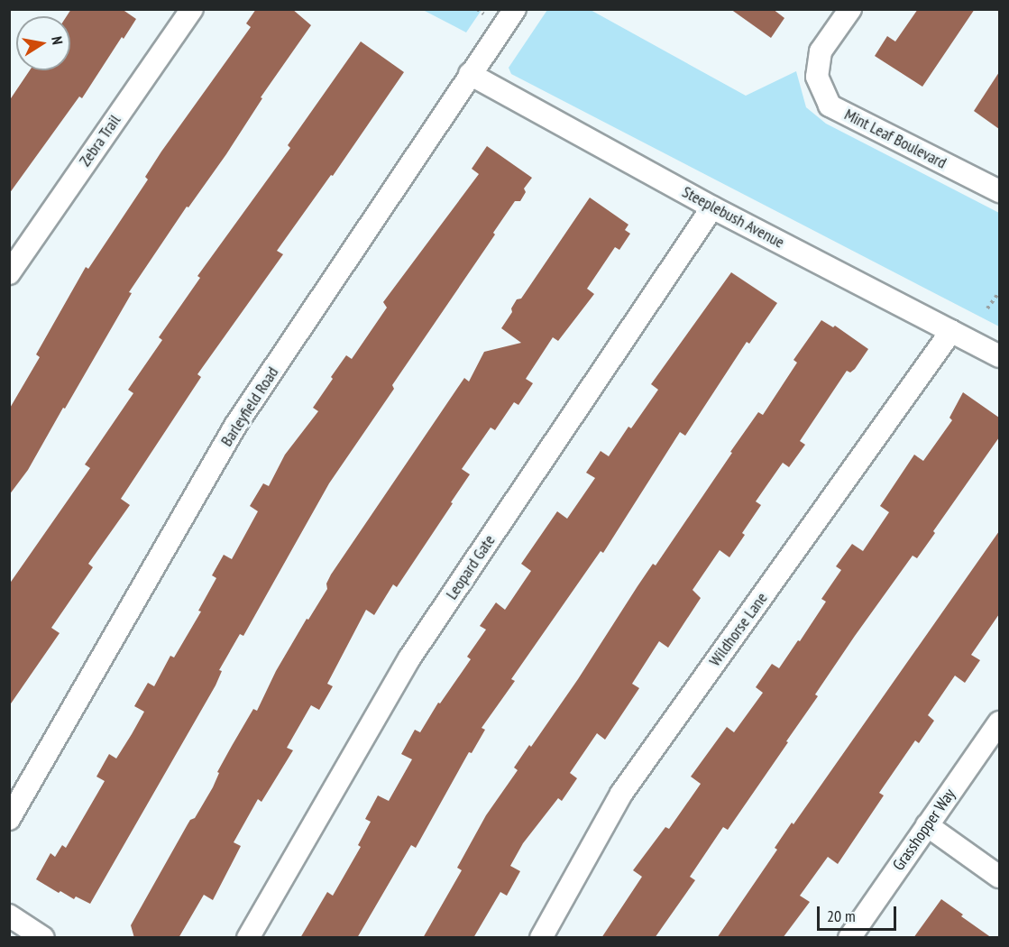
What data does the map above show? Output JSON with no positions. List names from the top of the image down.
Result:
{
  "streets": {
    "street": [
      "Mint Leaf Boulevard",
      "Zebra Trail",
      "Steeplebush Avenue",
      "Barleyfield Road",
      "Leopard Gate",
      "Wildhorse Lane",
      "Grasshopper Way"
    ]
  },
  "crossings": [
    ["Steeplebush Avenue", "Barleyfield Road"],
    ["Steeplebush Avenue", "Leopard Gate"],
    ["Steeplebush Avenue", "Wildhorse Lane"]
  ],
  "scale_bar": "20 m",
  "north": "right"
}
